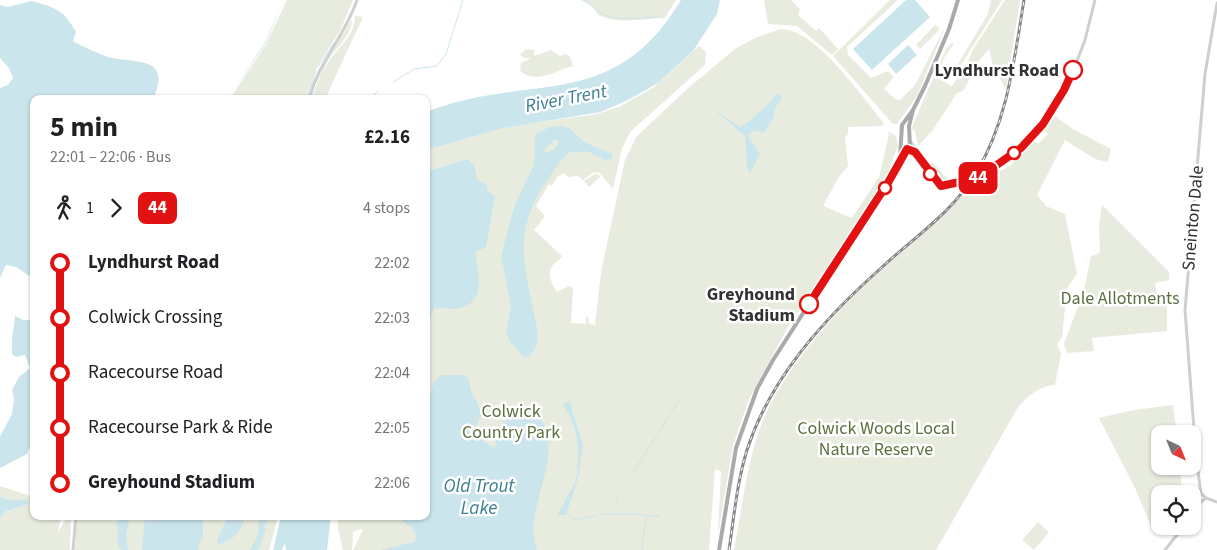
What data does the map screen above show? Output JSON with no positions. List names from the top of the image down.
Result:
{
  "streets": {
    "street": ["Sneinton Dale"]
  },
  "water": ["River Trent", "Old Trout Lake"],
  "parks": ["Dale Allotments", "Colwick Country Park", "Colwick Woods Local Nature Reserve"],
  "places": ["Lyndhurst Road", "Greyhound Stadium"],
  "lines": ["bus line 44"],
  "north": "bottom right",
  "page": {
    "on_map": "44",
    "heading": ["5 min", "22:01 – 22:06 · Bus", "£2.16"],
    "legs": ["1", "44", "4 stops"],
    "list": [
      {
        "name": "Lyndhurst Road",
        "value": "22:02"
      },
      {
        "name": "Colwick Crossing",
        "value": "22:03"
      },
      {
        "name": "Racecourse Road",
        "value": "22:04"
      },
      {
        "name": "Racecourse Park & Ride",
        "value": "22:05"
      },
      {
        "name": "Greyhound Stadium",
        "value": "22:06"
      }
    ]
  }
}
